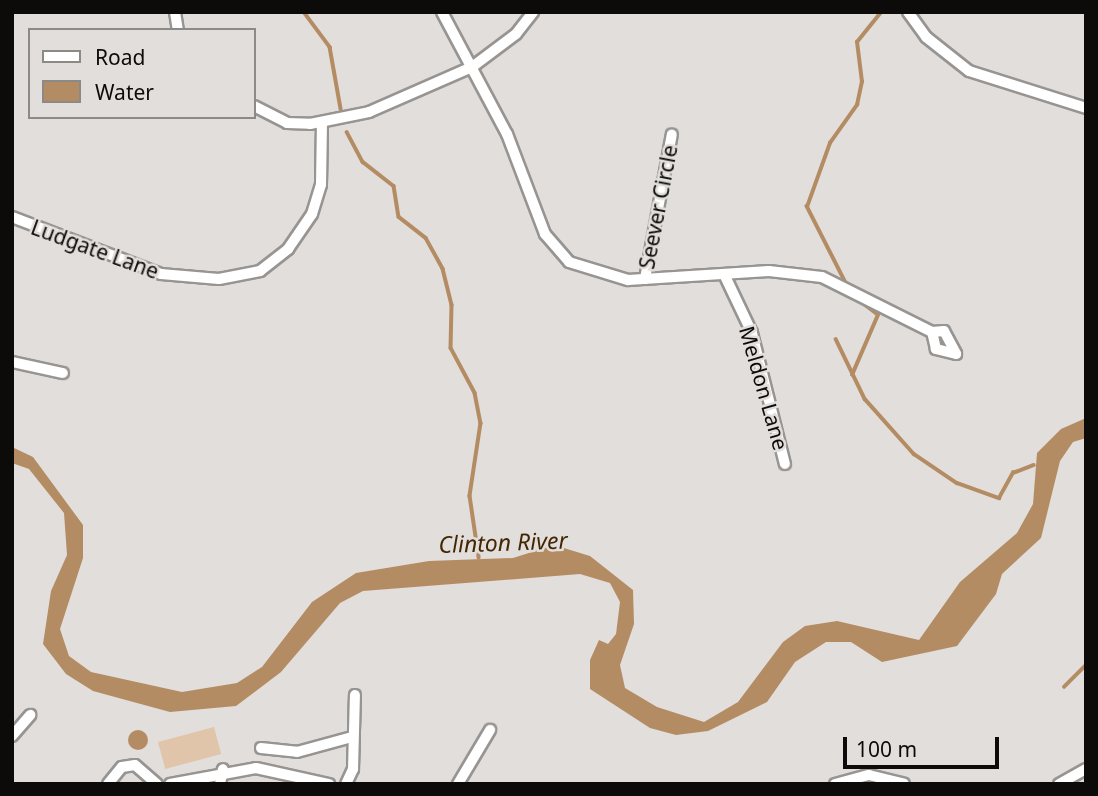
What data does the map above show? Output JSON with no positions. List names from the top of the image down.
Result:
{
  "streets": {
    "street": ["Seever Circle", "Ludgate Lane", "Meldon Lane"]
  },
  "water": ["Clinton River"],
  "legend": ["Road", "Water"],
  "scale_bar": "100 m"
}
